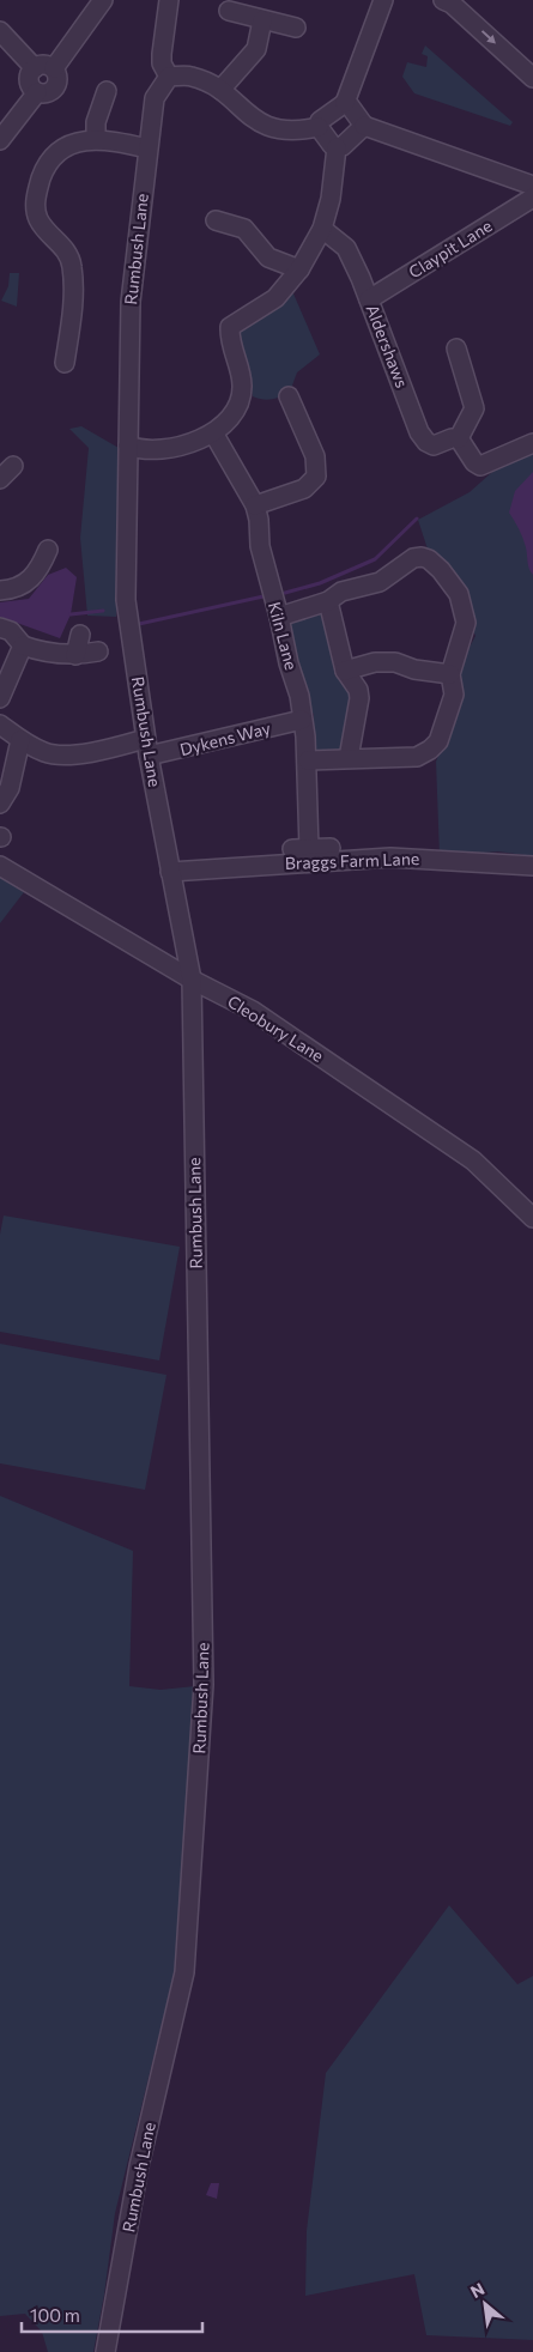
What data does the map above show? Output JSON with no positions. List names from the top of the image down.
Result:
{
  "streets": {
    "street": [
      "Rumbush Lane",
      "Claypit Lane",
      "Aldershaws",
      "Kiln Lane",
      "Dykens Way",
      "Braggs Farm Lane",
      "Cleobury Lane"
    ]
  },
  "crossings": [
    ["Rumbush Lane", "Dykens Way"],
    ["Rumbush Lane", "Braggs Farm Lane"],
    ["Rumbush Lane", "Cleobury Lane"],
    ["Claypit Lane", "Aldershaws"],
    ["Kiln Lane", "Dykens Way"]
  ],
  "scale_bar": "100 m",
  "north": "top left"
}
